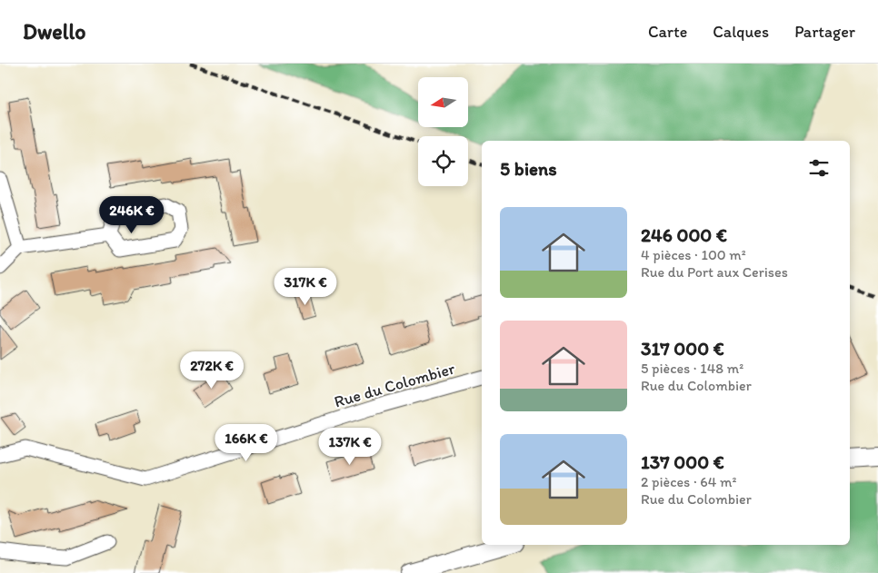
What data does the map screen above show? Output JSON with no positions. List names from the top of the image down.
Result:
{
  "streets": {
    "street": ["Rue du Colombier"]
  },
  "north": "left",
  "page": {
    "header": "Dwello",
    "nav": ["Carte", "Calques", "Partager"],
    "heading": "5 biens",
    "list": [
      {
        "name": "246 000 €",
        "note": "4 pièces · 100 m² · Rue du Port aux Cerises"
      },
      {
        "name": "317 000 €",
        "note": "5 pièces · 148 m² · Rue du Colombier"
      },
      {
        "name": "137 000 €",
        "note": "2 pièces · 64 m² · Rue du Colombier"
      }
    ],
    "price": [
      "246K €",
      "317K €",
      "272K €",
      "166K €",
      "137K €"
    ]
  }
}
